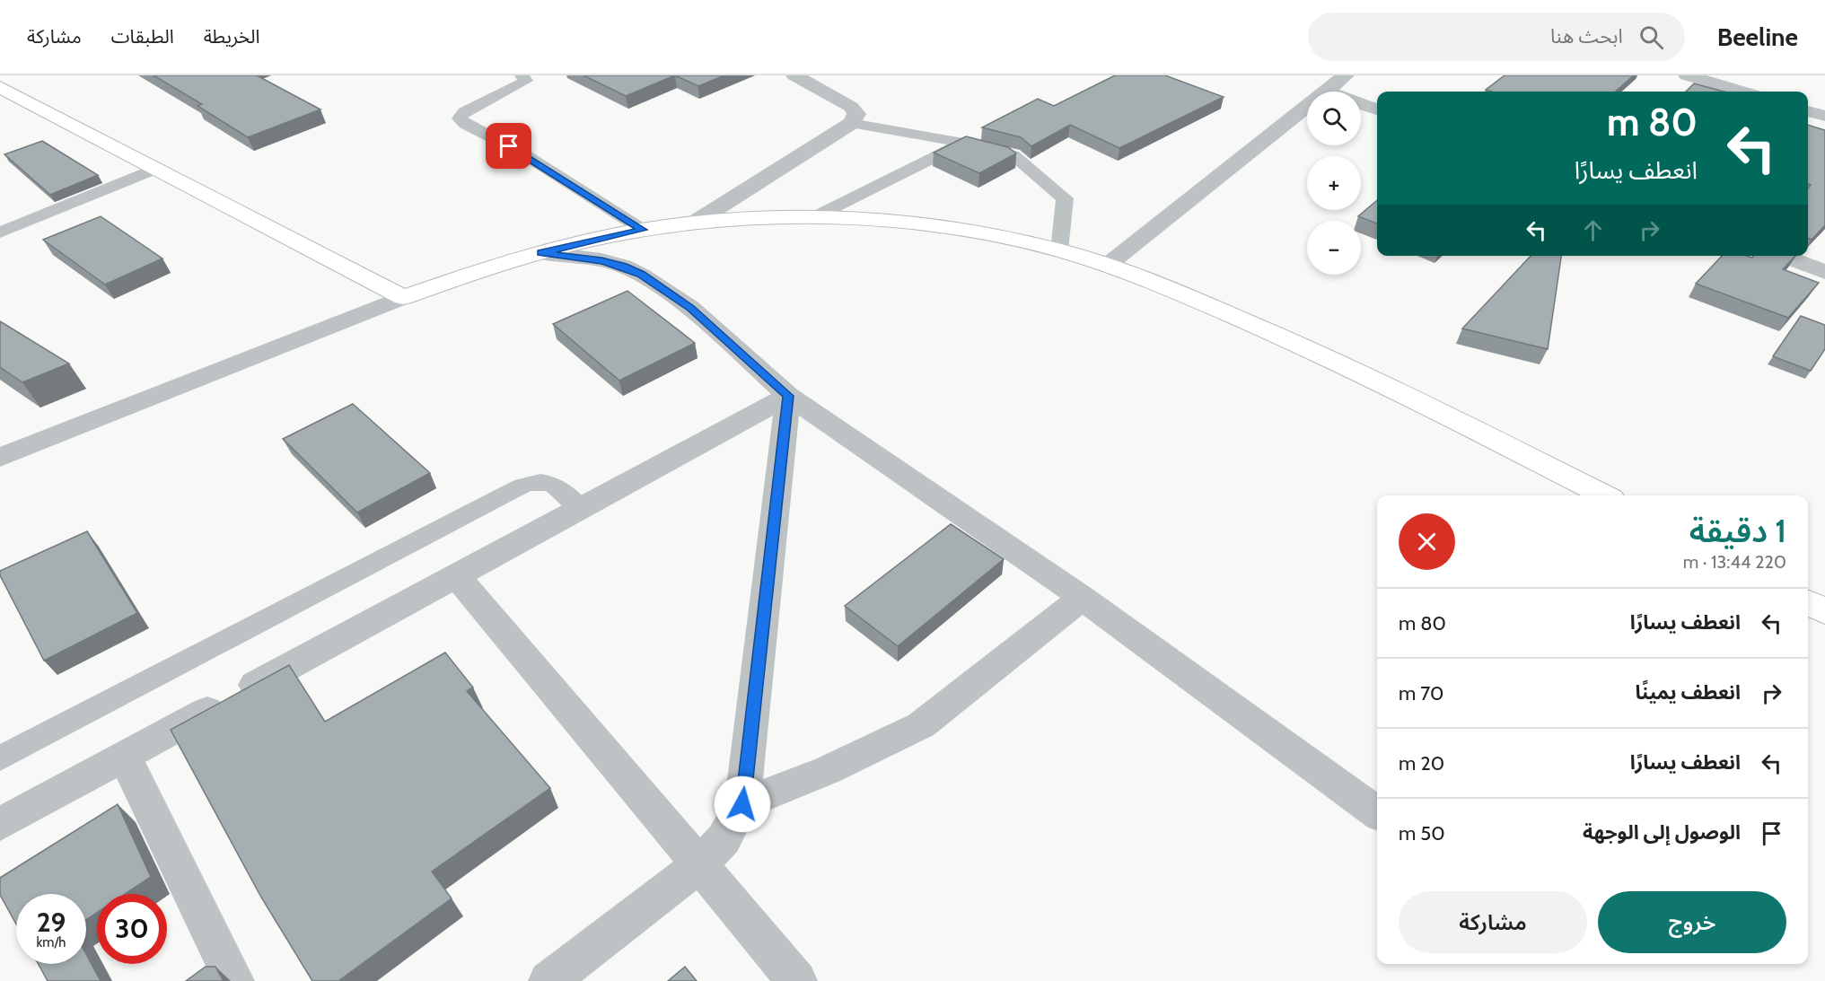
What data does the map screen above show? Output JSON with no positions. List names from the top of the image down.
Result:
{
  "page": {
    "header": "Beeline",
    "search": "ابحث هنا",
    "nav": ["الخريطة", "الطبقات", "مشاركة"],
    "map_buttons": ["+", "−"],
    "turn": ["80 m", "انعطف يسارًا"],
    "heading": ["1 دقيقة", "220 m · 13:44"],
    "list": [
      {
        "name": "انعطف يسارًا",
        "value": "80 m"
      },
      {
        "name": "انعطف يمينًا",
        "value": "70 m"
      },
      {
        "name": "انعطف يسارًا",
        "value": "20 m"
      },
      {
        "name": "الوصول إلى الوجهة",
        "value": "50 m"
      }
    ],
    "buttons": ["خروج", "مشاركة"],
    "speed": "29 km/h",
    "limit": "30"
  }
}
